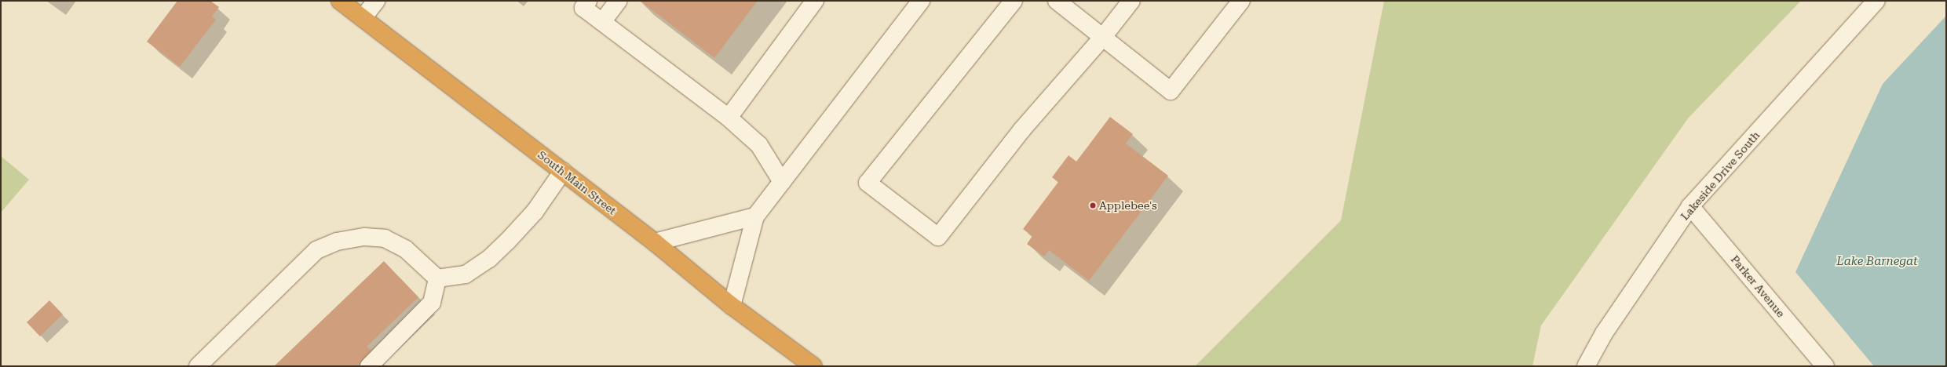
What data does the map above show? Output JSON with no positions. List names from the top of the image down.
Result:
{
  "streets": {
    "highway": ["South Main Street"],
    "street": ["Lakeside Drive South", "Parker Avenue"]
  },
  "crossings": [
    ["Lakeside Drive South", "Parker Avenue"]
  ],
  "water": ["Lake Barnegat"],
  "places": ["Applebee's"]
}
